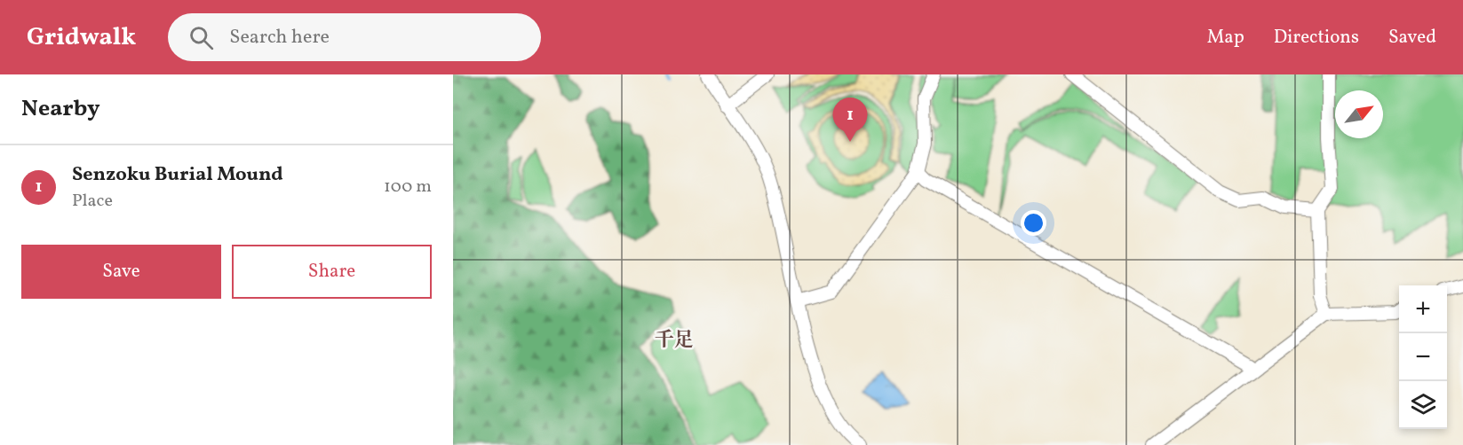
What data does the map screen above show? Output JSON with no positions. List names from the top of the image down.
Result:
{
  "districts": ["千足"],
  "north": "top right",
  "page": {
    "header": "Gridwalk",
    "search": "Search here",
    "nav": ["Map", "Directions", "Saved"],
    "heading": "Nearby",
    "pins": "1",
    "list": [
      {
        "mark": "1",
        "name": "Senzoku Burial Mound",
        "note": "Place",
        "value": "100 m"
      }
    ],
    "buttons": ["Save", "Share"],
    "map_buttons": ["+", "−"]
  }
}
